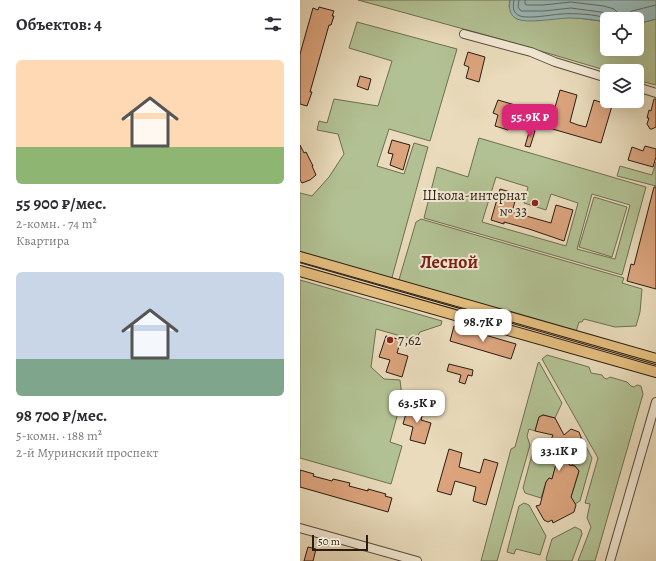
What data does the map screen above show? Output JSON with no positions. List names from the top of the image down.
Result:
{
  "districts": ["Лесной"],
  "places": ["Школа-интернат № 33", "7,62"],
  "scale_bar": "50 m",
  "page": {
    "heading": "Объектов: 4",
    "list": [
      {
        "name": "55 900 ₽/мес.",
        "note": "2-комн. · 74 m² · Квартира"
      },
      {
        "name": "98 700 ₽/мес.",
        "note": "5-комн. · 188 m² · 2-й Муринский проспект"
      }
    ],
    "price": [
      "55.9K ₽",
      "98.7K ₽",
      "63.5K ₽",
      "33.1K ₽"
    ],
    "scale": "50 m"
  }
}
